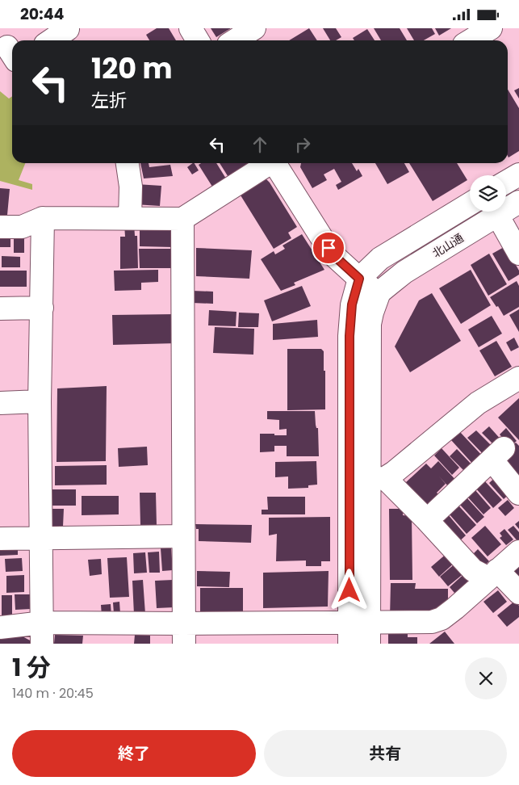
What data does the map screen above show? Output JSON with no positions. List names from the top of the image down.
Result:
{
  "streets": {
    "street": ["北山通"]
  },
  "page": {
    "status": "20:44",
    "turn": ["120 m", "左折"],
    "heading": ["1 分", "140 m · 20:45"],
    "buttons": ["終了", "共有"]
  }
}
